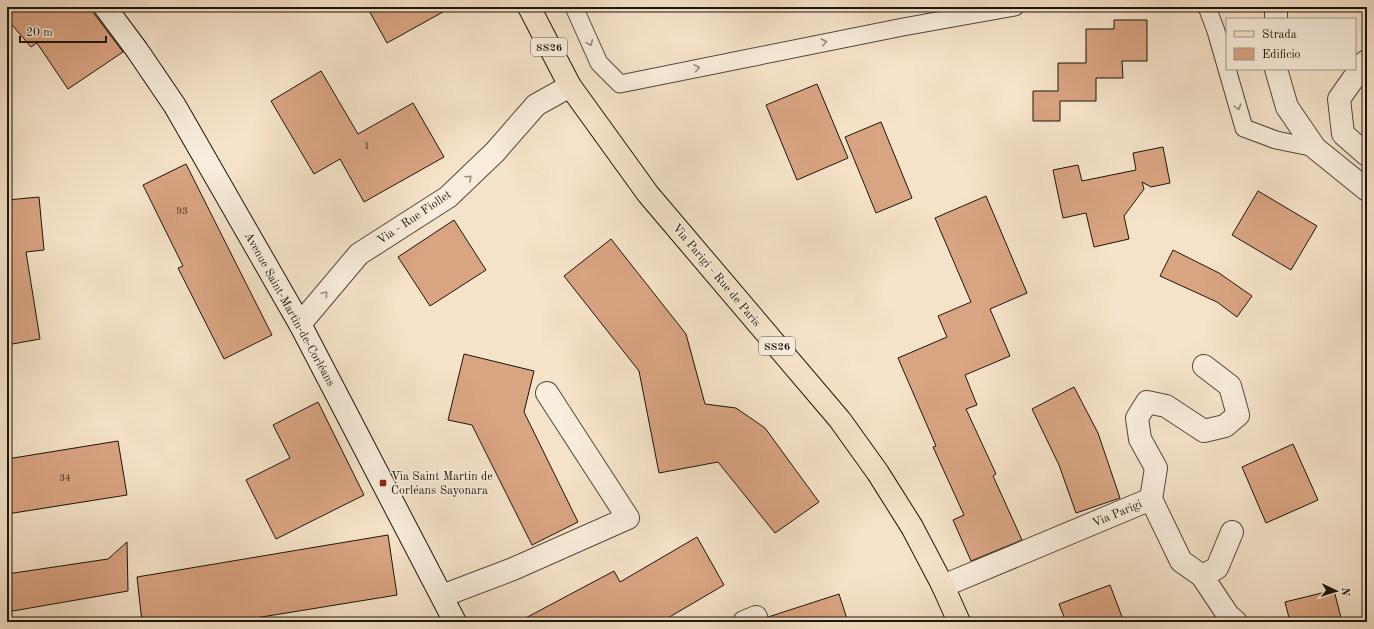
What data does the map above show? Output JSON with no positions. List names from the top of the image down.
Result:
{
  "streets": {
    "main road": ["SS26", "Via Parigi - Rue de Paris"],
    "street": ["Via - Rue Fiollet", "Avenue Saint-Martin-de-Corléans", "Via Parigi"]
  },
  "crossings": [
    ["Via - Rue Fiollet", "Via Parigi - Rue de Paris"],
    ["Via - Rue Fiollet", "Avenue Saint-Martin-de-Corléans"],
    ["Via Parigi - Rue de Paris", "Via Parigi"]
  ],
  "one_way": ["Via - Rue Fiollet"],
  "places": {
    "transit": ["Via Saint Martin de Corléans Sayonara"]
  },
  "house_numbers": ["1", "93", "34"],
  "legend": ["Strada", "Edificio"],
  "scale_bar": "20 m",
  "north": "right"
}
